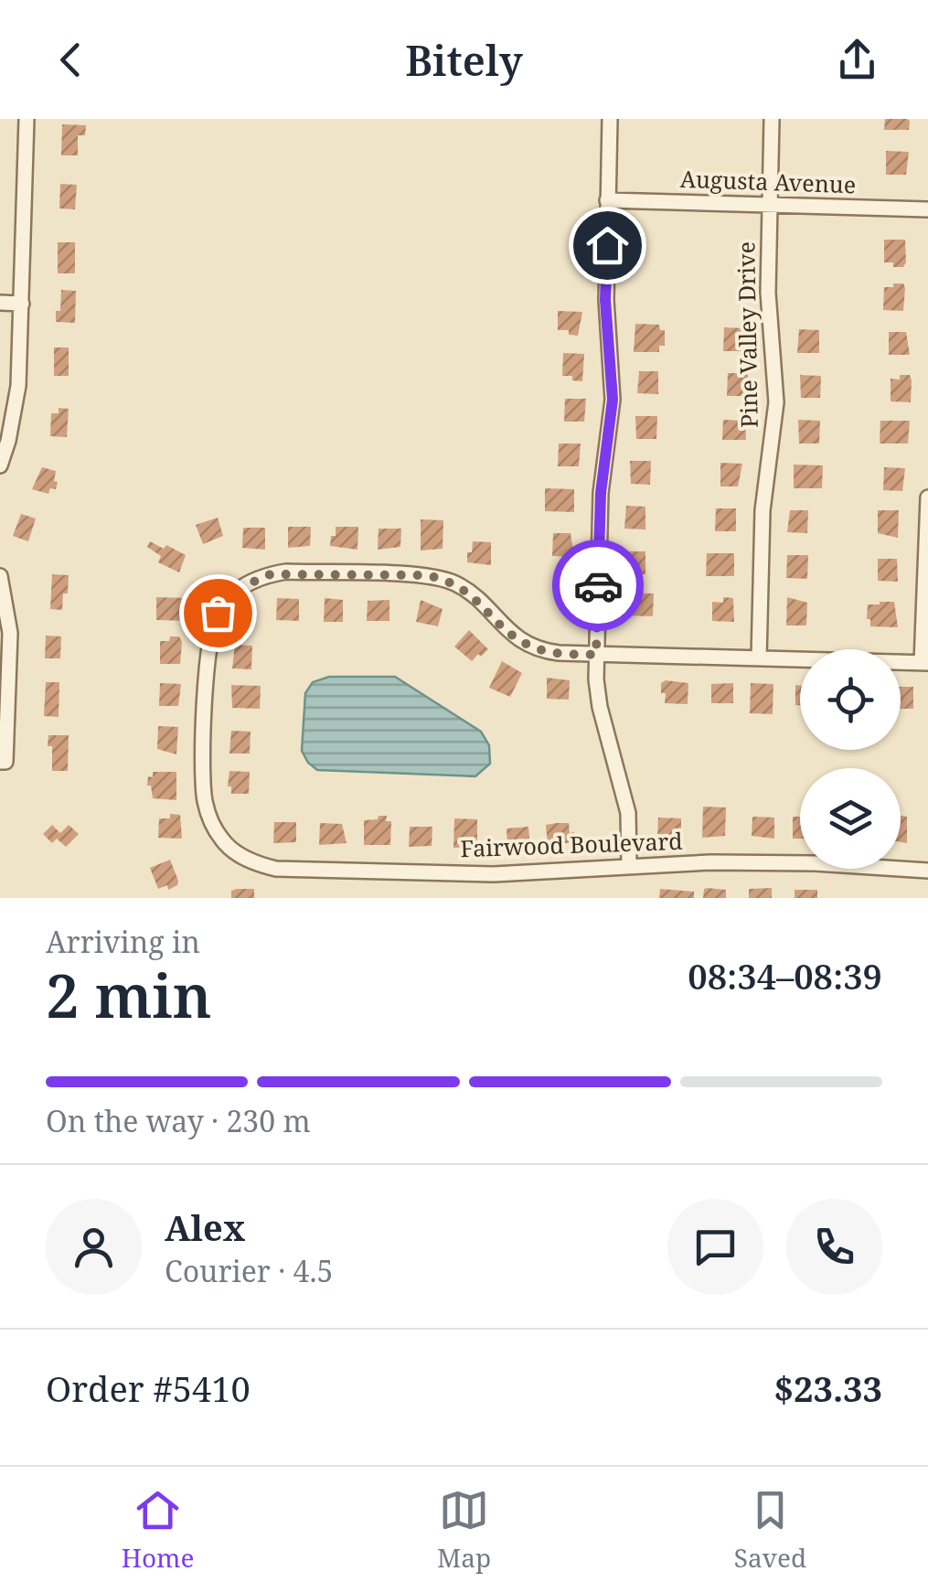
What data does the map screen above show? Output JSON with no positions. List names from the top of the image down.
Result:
{
  "streets": {
    "street": ["Augusta Avenue", "Pine Valley Drive", "Fairwood Boulevard"]
  },
  "crossings": [
    ["Augusta Avenue", "Pine Valley Drive"]
  ],
  "page": {
    "header": "Bitely",
    "heading": ["2 min", "Arriving in", "08:34–08:39"],
    "panel": [
      "Alex",
      "Courier · 4.5",
      "Order #5410",
      "$23.33"
    ],
    "bar": "On the way · 230 m",
    "tabs": ["Home", "Map", "Saved"]
  }
}
